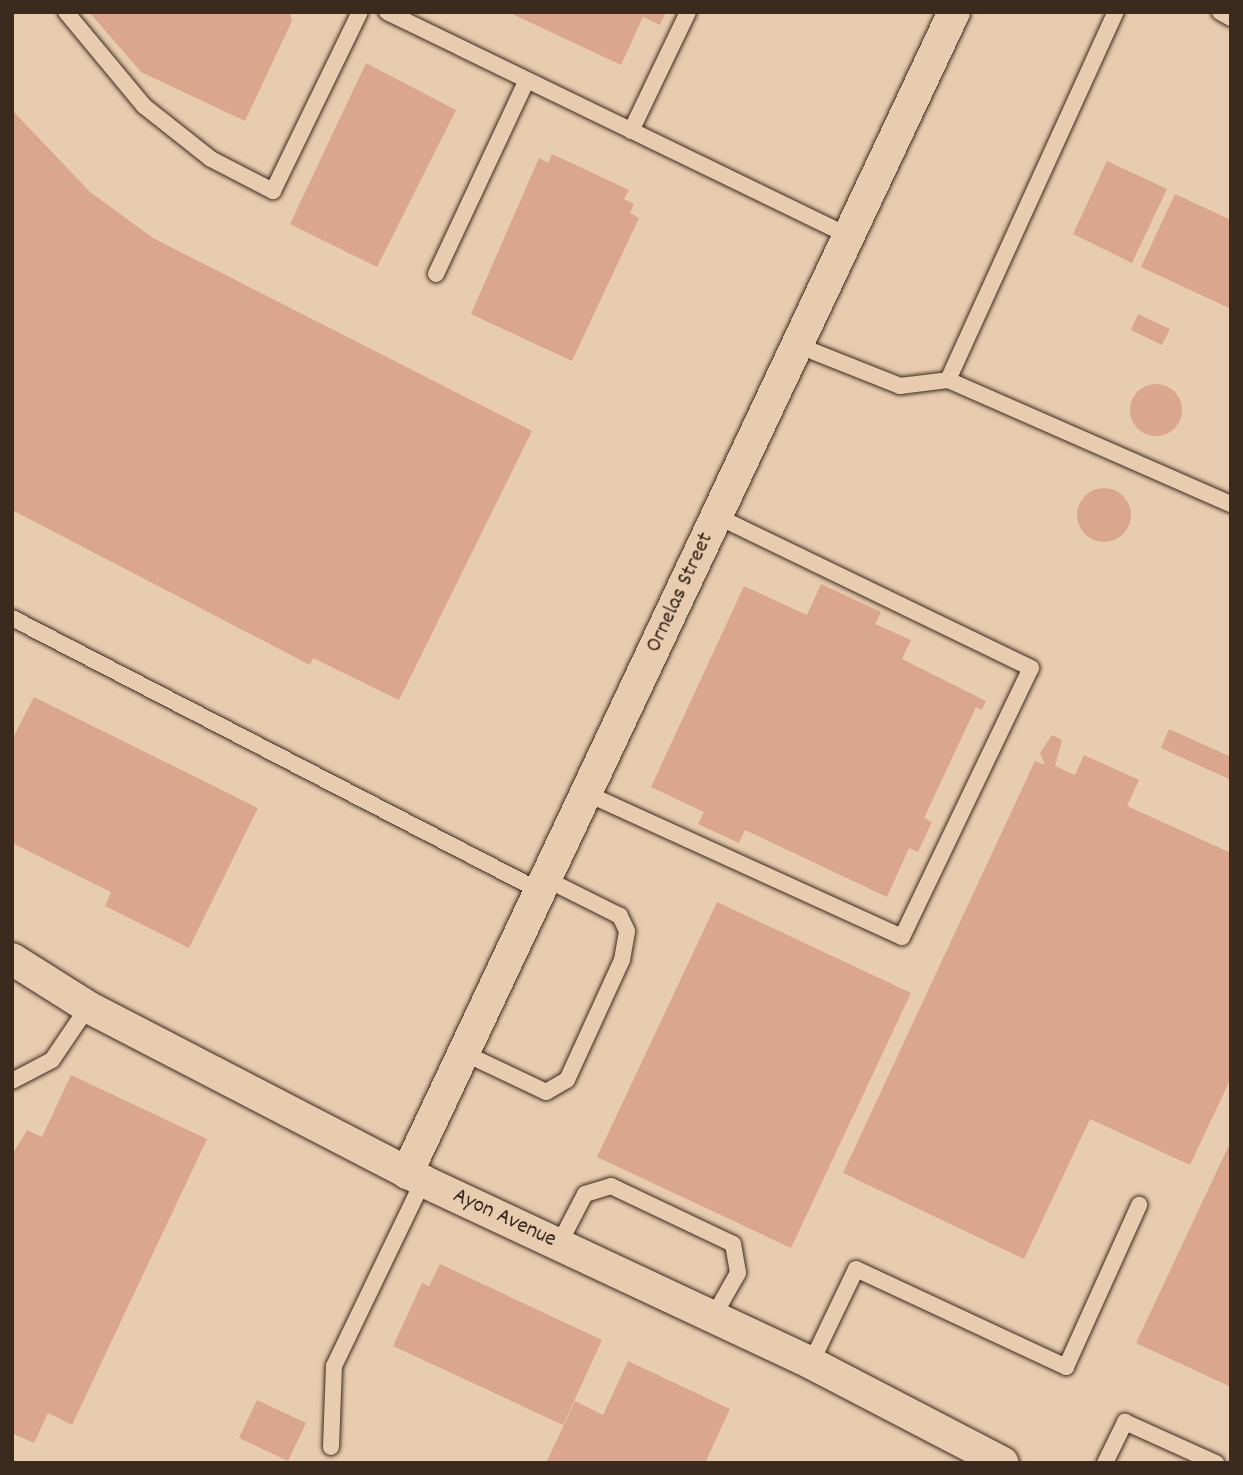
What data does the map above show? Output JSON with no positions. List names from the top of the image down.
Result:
{
  "streets": {
    "street": ["Ornelas Street", "Ayon Avenue"]
  },
  "crossings": [
    ["Ornelas Street", "Ayon Avenue"]
  ]
}
